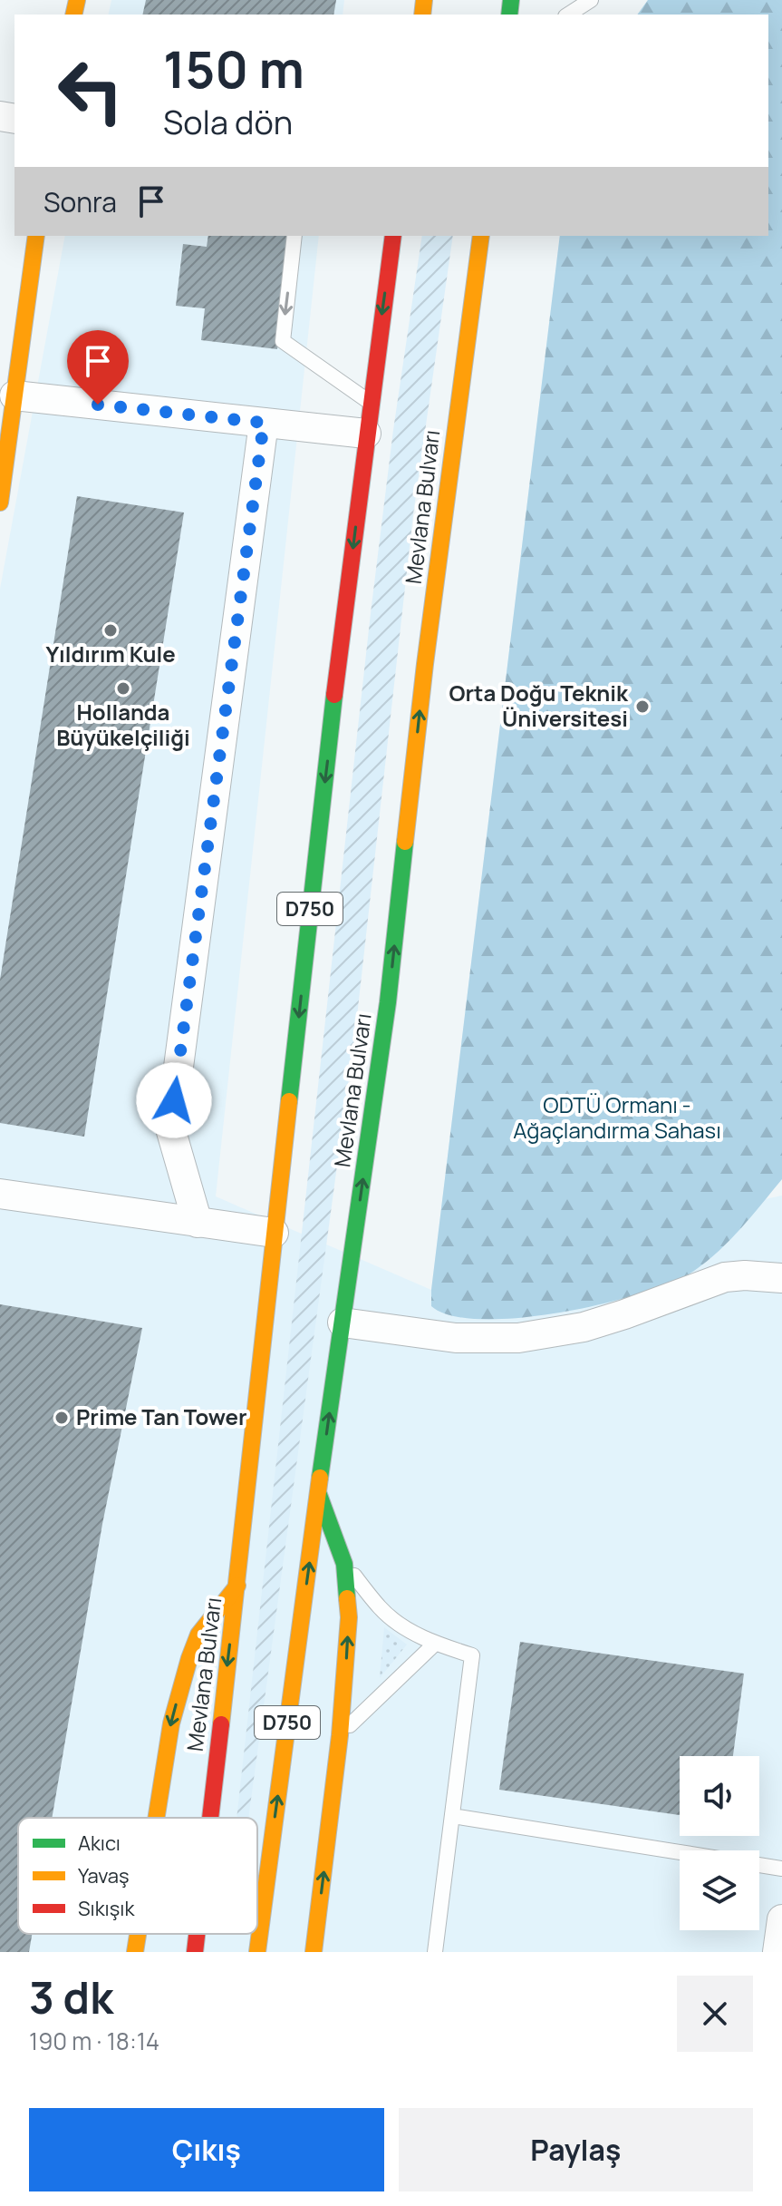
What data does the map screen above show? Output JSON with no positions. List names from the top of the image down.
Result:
{
  "streets": {
    "main road": ["Mevlana Bulvarı", "D750"]
  },
  "parks": ["ODTÜ Ormanı - Ağaçlandırma Sahası"],
  "places": [
    "Yıldırım Kule",
    "Hollanda Büyükelçiliği",
    "Orta Doğu Teknik Üniversitesi",
    "Prime Tan Tower"
  ],
  "legend": ["Akıcı", "Yavaş", "Sıkışık"],
  "page": {
    "turn": ["150 m", "Sola dön"],
    "then": "Sonra",
    "heading": ["3 dk", "190 m · 18:14"],
    "buttons": ["Çıkış", "Paylaş"]
  }
}
